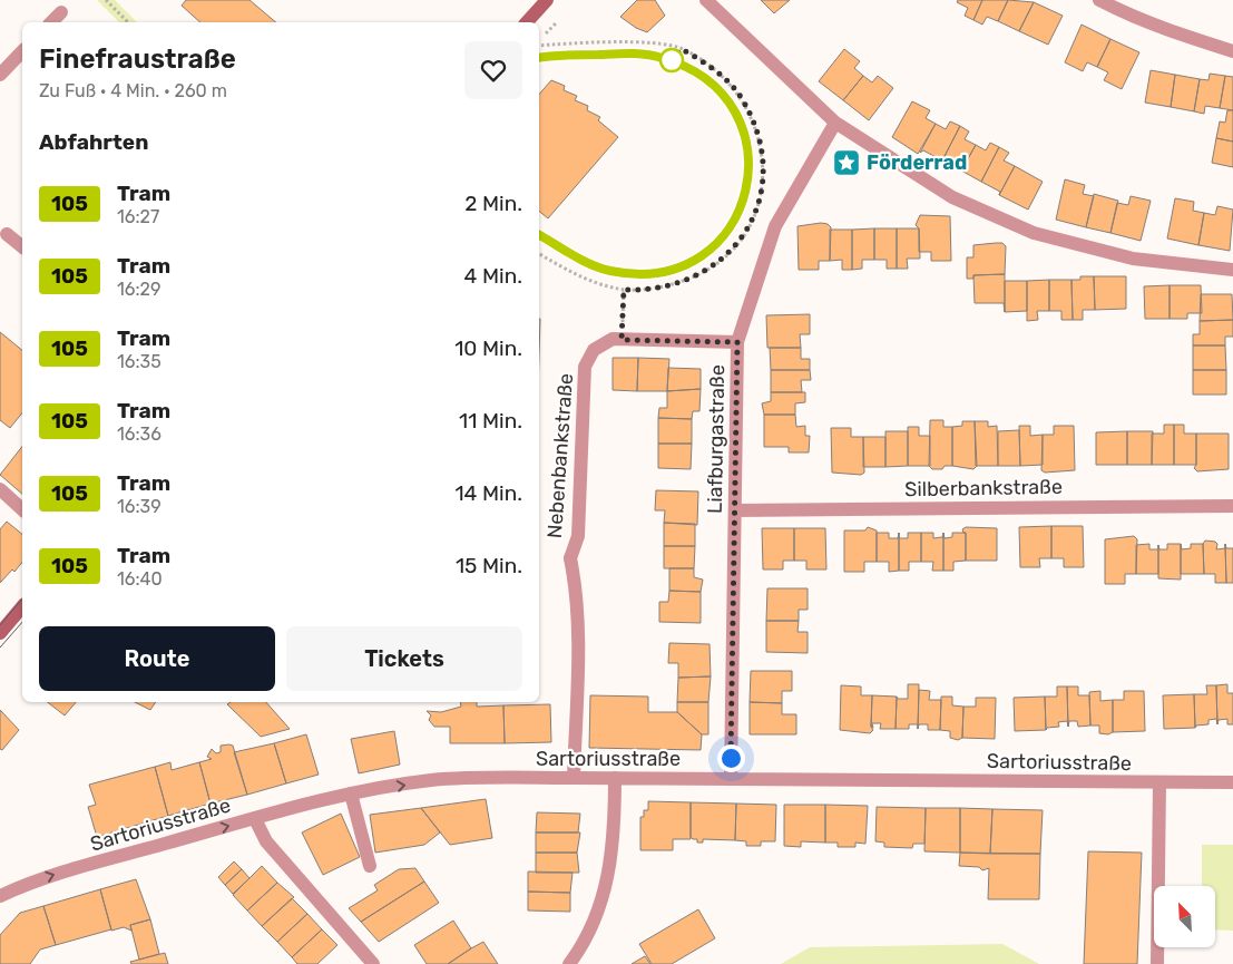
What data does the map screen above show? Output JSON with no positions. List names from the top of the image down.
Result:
{
  "streets": {
    "street": [
      "Liafburgastraße",
      "Nebenbankstraße",
      "Silberbankstraße",
      "Sartoriusstraße"
    ]
  },
  "crossings": [
    ["Liafburgastraße", "Nebenbankstraße"],
    ["Liafburgastraße", "Silberbankstraße"],
    ["Liafburgastraße", "Sartoriusstraße"],
    ["Nebenbankstraße", "Sartoriusstraße"]
  ],
  "one_way": ["Sartoriusstraße"],
  "places": {
    "place": ["Förderrad"]
  },
  "lines": ["tram line 105"],
  "north": "top left",
  "page": {
    "heading": [
      ["Finefraustraße", "Zu Fuß · 4 Min. · 260 m"],
      "Abfahrten"
    ],
    "list": [
      {
        "mark": "105",
        "name": "Tram",
        "note": "16:27",
        "value": "2 Min."
      },
      {
        "mark": "105",
        "name": "Tram",
        "note": "16:29",
        "value": "4 Min."
      },
      {
        "mark": "105",
        "name": "Tram",
        "note": "16:35",
        "value": "10 Min."
      },
      {
        "mark": "105",
        "name": "Tram",
        "note": "16:36",
        "value": "11 Min."
      },
      {
        "mark": "105",
        "name": "Tram",
        "note": "16:39",
        "value": "14 Min."
      },
      {
        "mark": "105",
        "name": "Tram",
        "note": "16:40",
        "value": "15 Min."
      }
    ],
    "buttons": ["Route", "Tickets"]
  }
}
